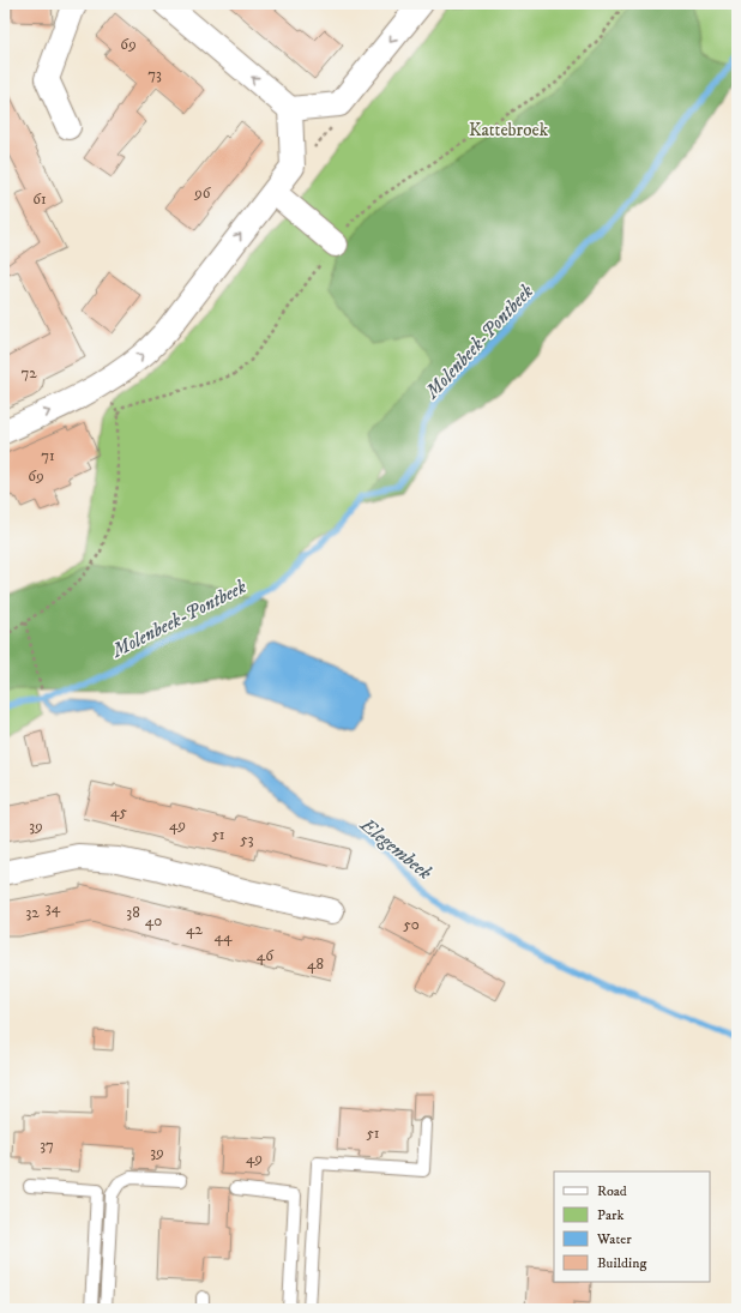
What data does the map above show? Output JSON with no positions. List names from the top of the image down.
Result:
{
  "water": ["Molenbeek-Pontbeek", "Elegembeek"],
  "parks": ["Kattebroek"],
  "house_numbers": [
    "69",
    "73",
    "96",
    "61",
    "72",
    "71",
    "69",
    "45",
    "49",
    "39",
    "51",
    "53",
    "34",
    "32",
    "38",
    "40",
    "50",
    "42",
    "44",
    "46",
    "48",
    "51",
    "37",
    "39",
    "49"
  ],
  "legend": [
    "Road",
    "Park",
    "Water",
    "Building"
  ]
}
